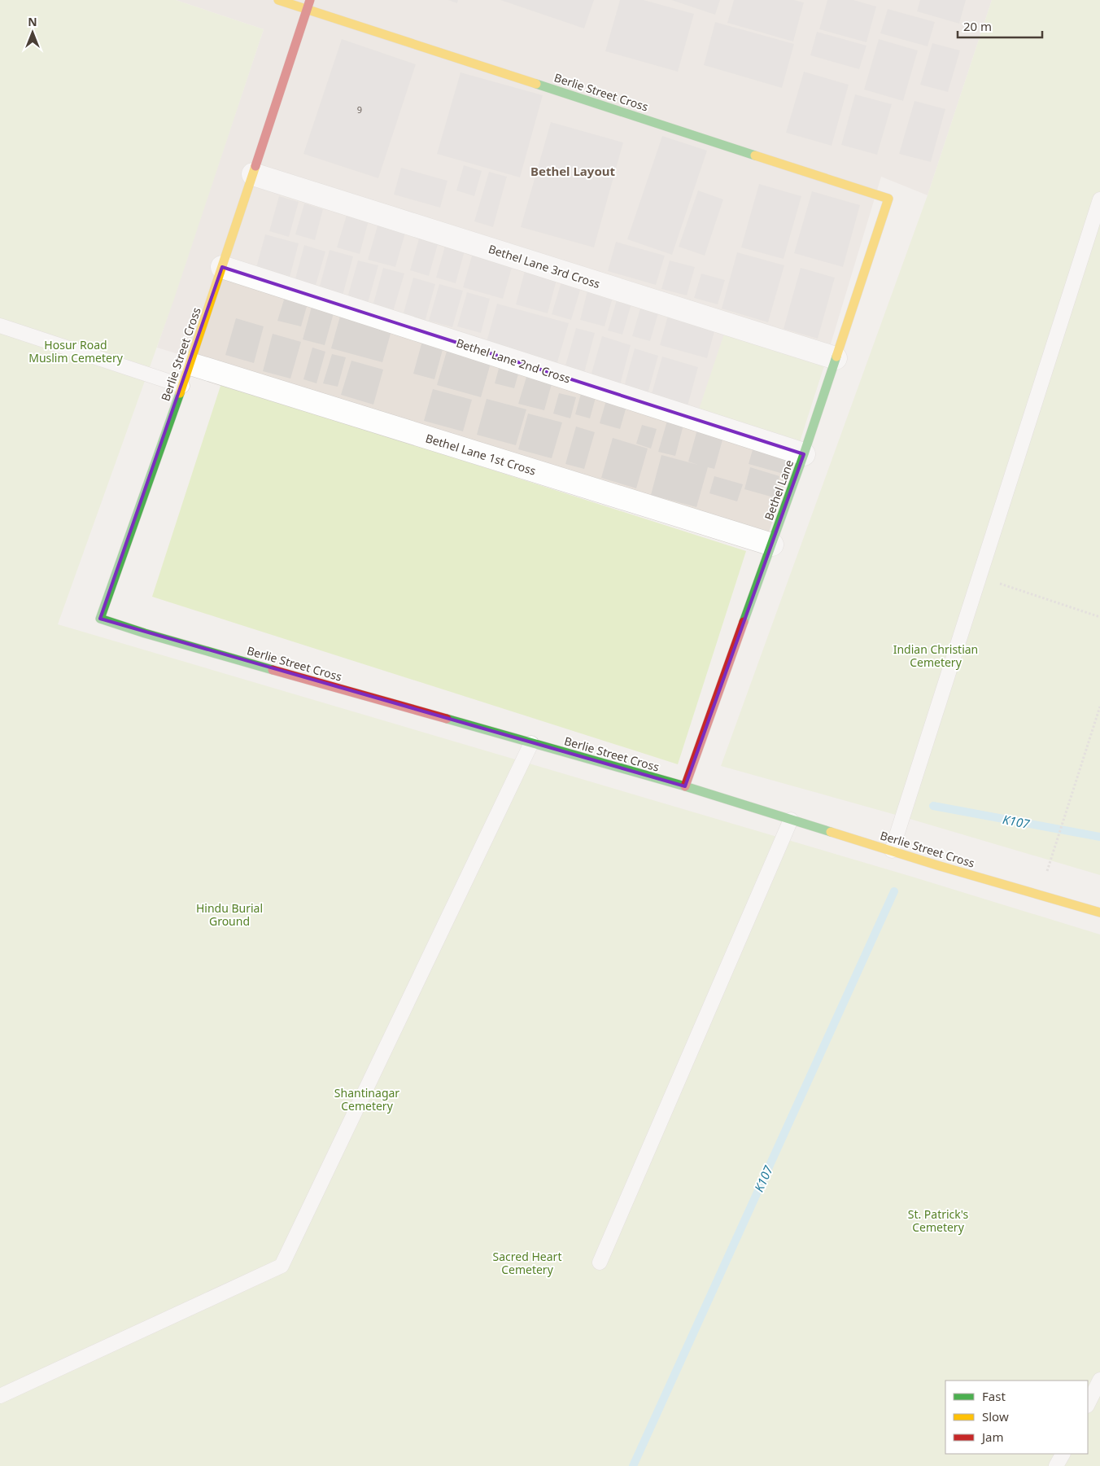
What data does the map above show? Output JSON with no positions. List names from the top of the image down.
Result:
{
  "streets": {
    "street": [
      "Berlie Street Cross",
      "Bethel Lane 3rd Cross",
      "Bethel Lane 2nd Cross",
      "Bethel Lane 1st Cross",
      "Bethel Lane"
    ]
  },
  "crossings": [
    ["Berlie Street Cross", "Bethel Lane 3rd Cross"],
    ["Berlie Street Cross", "Bethel Lane 2nd Cross"],
    ["Berlie Street Cross", "Bethel Lane 1st Cross"],
    ["Berlie Street Cross", "Bethel Lane"],
    ["Bethel Lane 3rd Cross", "Bethel Lane"],
    ["Bethel Lane 2nd Cross", "Bethel Lane"],
    ["Bethel Lane 1st Cross", "Bethel Lane"]
  ],
  "districts": ["Bethel Layout"],
  "water": ["K107"],
  "parks": [
    "Hosur Road Muslim Cemetery",
    "Indian Christian Cemetery",
    "Hindu Burial Ground",
    "Shantinagar Cemetery",
    "St. Patrick's Cemetery",
    "Sacred Heart Cemetery"
  ],
  "house_numbers": ["9"],
  "legend": ["Fast", "Slow", "Jam"],
  "scale_bar": "20 m",
  "north": "top"
}
